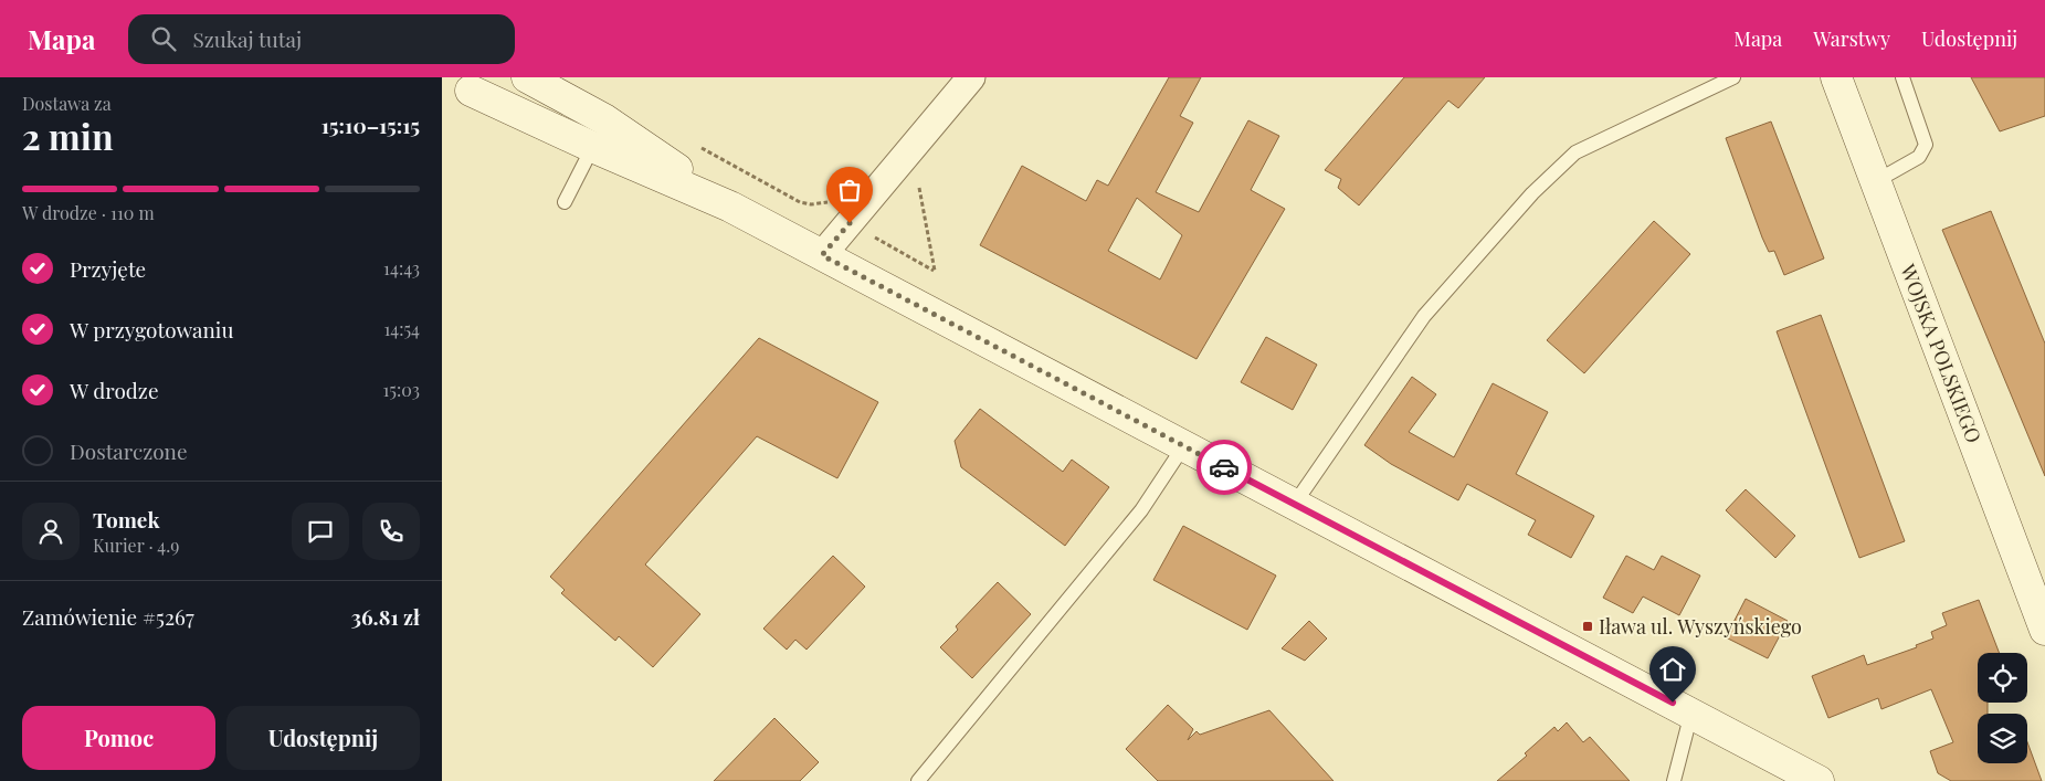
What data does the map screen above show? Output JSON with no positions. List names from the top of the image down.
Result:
{
  "streets": {
    "street": ["WOJSKA POLSKIEGO"]
  },
  "places": {
    "transit": ["Iława ul. Wyszyńskiego"]
  },
  "page": {
    "header": "Mapa",
    "search": "Szukaj tutaj",
    "nav": ["Mapa", "Warstwy", "Udostępnij"],
    "heading": ["2 min", "Dostawa za", "15:10–15:15"],
    "panel": [
      "Tomek",
      "Kurier · 4.9",
      "Zamówienie #5267",
      "36.81 zł"
    ],
    "bar": "W drodze · 110 m",
    "list": [
      ["Przyjęte", "14:43"],
      ["W przygotowaniu", "14:54"],
      ["W drodze", "15:03"],
      "Dostarczone"
    ],
    "buttons": ["Pomoc", "Udostępnij"]
  }
}
